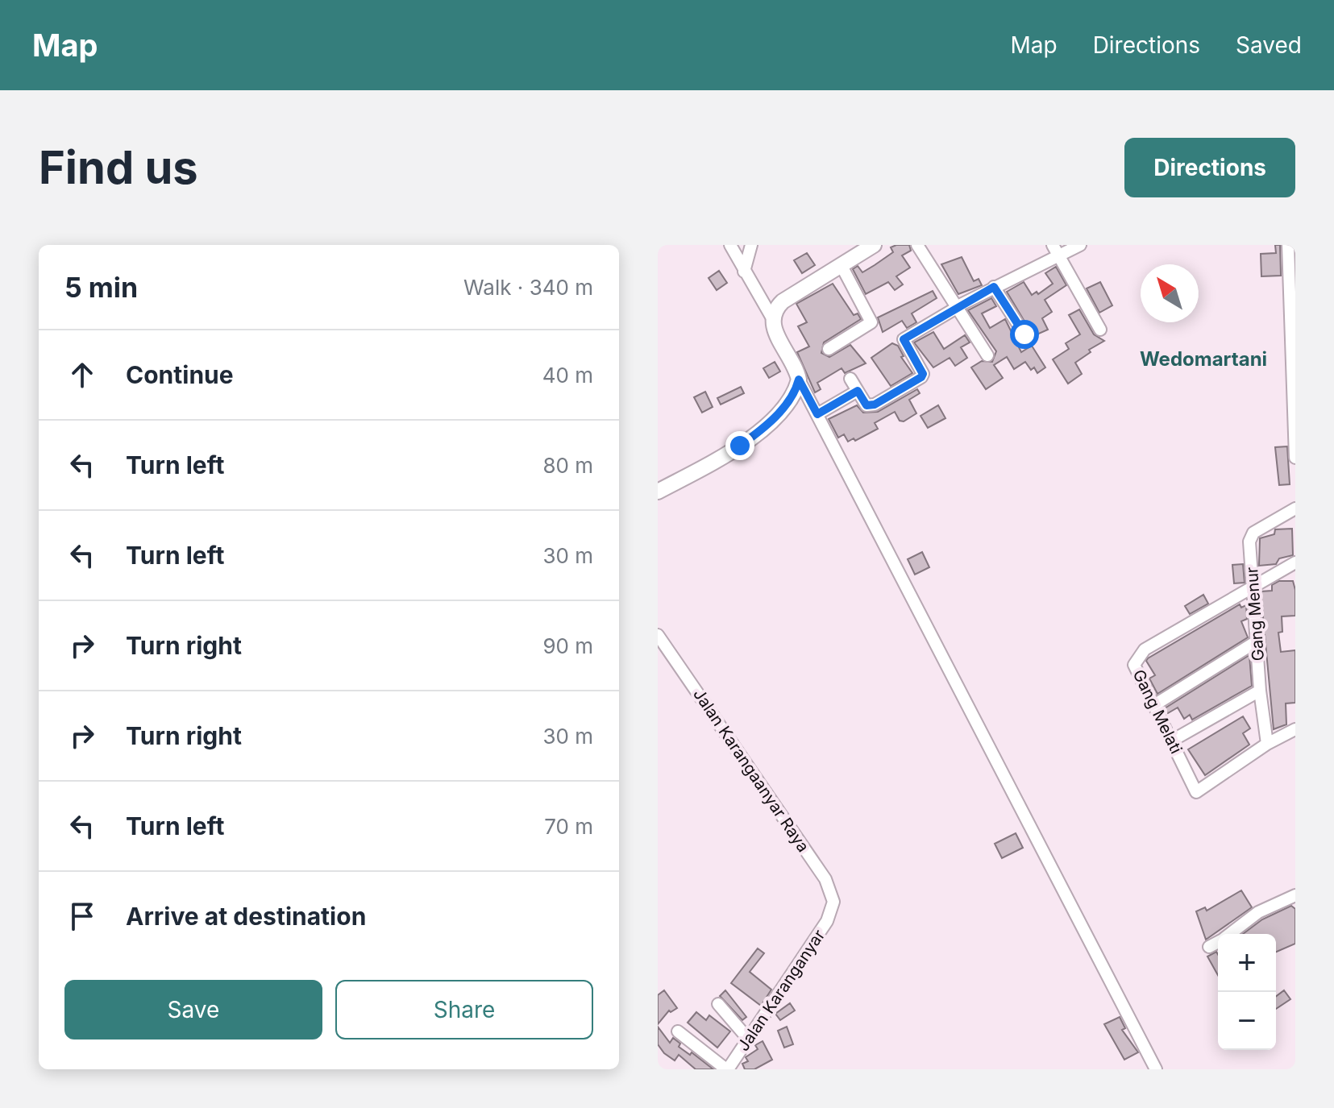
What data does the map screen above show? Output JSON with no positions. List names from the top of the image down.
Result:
{
  "streets": {
    "street": [
      "Gang Menur",
      "Gang Melati",
      "Jalan Karangaanyar Raya",
      "Jalan Karanganyar"
    ]
  },
  "crossings": [
    ["Gang Menur", "Gang Melati"],
    ["Jalan Karangaanyar Raya", "Jalan Karanganyar"]
  ],
  "districts": ["Wedomartani"],
  "north": "top left",
  "page": {
    "header": "Map",
    "nav": ["Map", "Directions", "Saved"],
    "buttons": [
      "Directions",
      ["Save", "Share"]
    ],
    "title": "Find us",
    "heading": ["5 min", "Walk · 340 m"],
    "list": [
      ["Continue", "40 m"],
      ["Turn left", "80 m"],
      ["Turn left", "30 m"],
      ["Turn right", "90 m"],
      ["Turn right", "30 m"],
      ["Turn left", "70 m"],
      "Arrive at destination"
    ],
    "map_buttons": ["+", "−"]
  }
}
